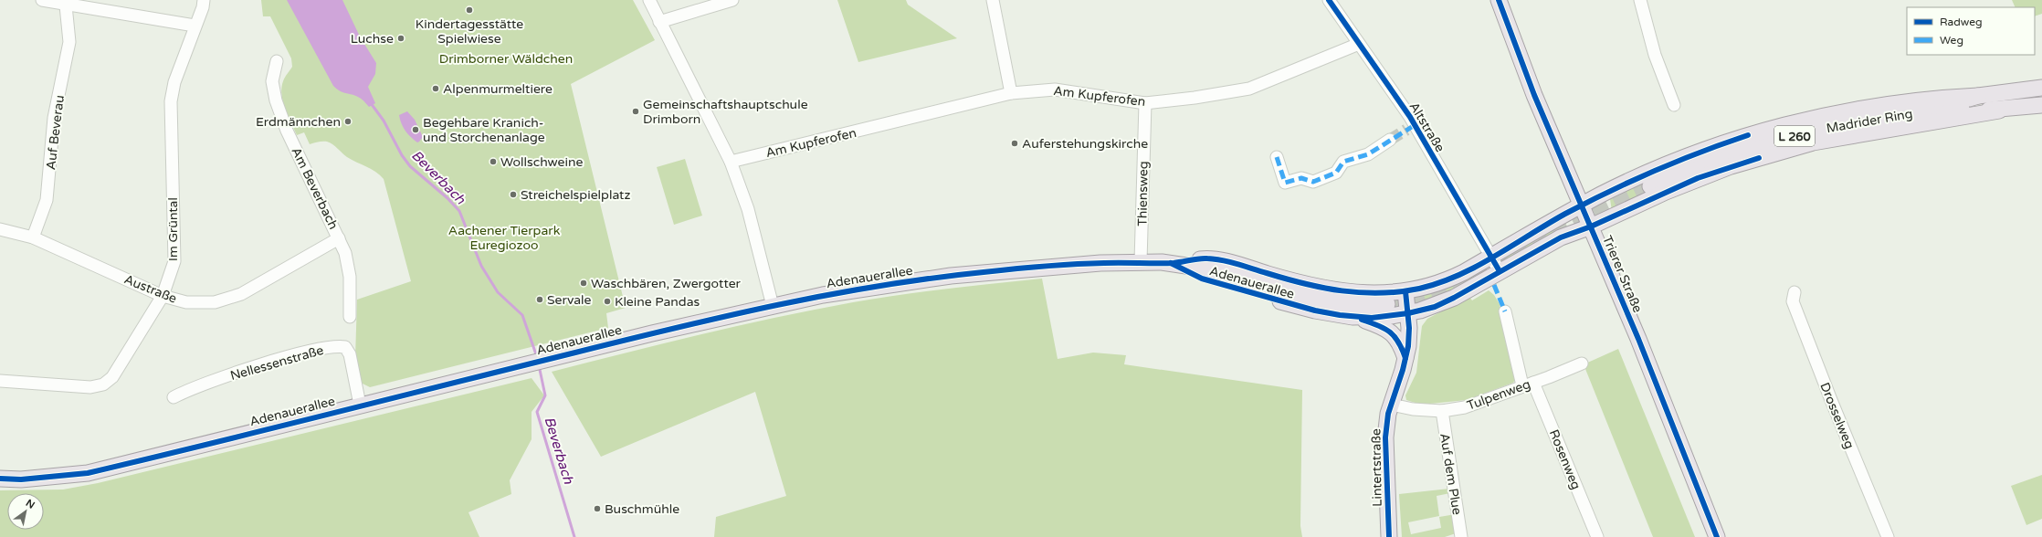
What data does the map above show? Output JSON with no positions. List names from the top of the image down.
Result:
{
  "streets": {
    "main road": [
      "Madrider Ring",
      "L 260",
      "Trierer Straße",
      "Adenauerallee",
      "Lintertstraße"
    ],
    "street": [
      "Am Kupferofen",
      "Altstraße",
      "Auf Beverau",
      "Am Beverbach",
      "Thiensweg",
      "Im Grüntal",
      "Austraße",
      "Nellessenstraße",
      "Tulpenweg",
      "Drosselweg",
      "Rosenweg",
      "Auf dem Plue"
    ]
  },
  "crossings": [
    ["Am Kupferofen", "Altstraße"],
    ["Am Kupferofen", "Thiensweg"],
    ["Auf Beverau", "Austraße"],
    ["Am Beverbach", "Austraße"],
    ["Thiensweg", "Adenauerallee"],
    ["Im Grüntal", "Austraße"],
    ["Adenauerallee", "Nellessenstraße"],
    ["Tulpenweg", "Rosenweg"],
    ["Tulpenweg", "Lintertstraße"],
    ["Tulpenweg", "Auf dem Plue"]
  ],
  "water": ["Beverbach"],
  "parks": ["Drimborner Wäldchen", "Aachener Tierpark Euregiozoo"],
  "places": [
    "Kindertagesstätte Spielwiese",
    "Luchse",
    "Alpenmurmeltiere",
    "Gemeinschaftshauptschule Drimborn",
    "Erdmännchen",
    "Begehbare Kranich- und Storchenanlage",
    "Auferstehungskirche",
    "Wollschweine",
    "Streichelspielplatz",
    "Waschbären, Zwergotter",
    "Servale",
    "Kleine Pandas",
    "Buschmühle"
  ],
  "legend": ["Radweg", "Weg"],
  "north": "top right"
}
